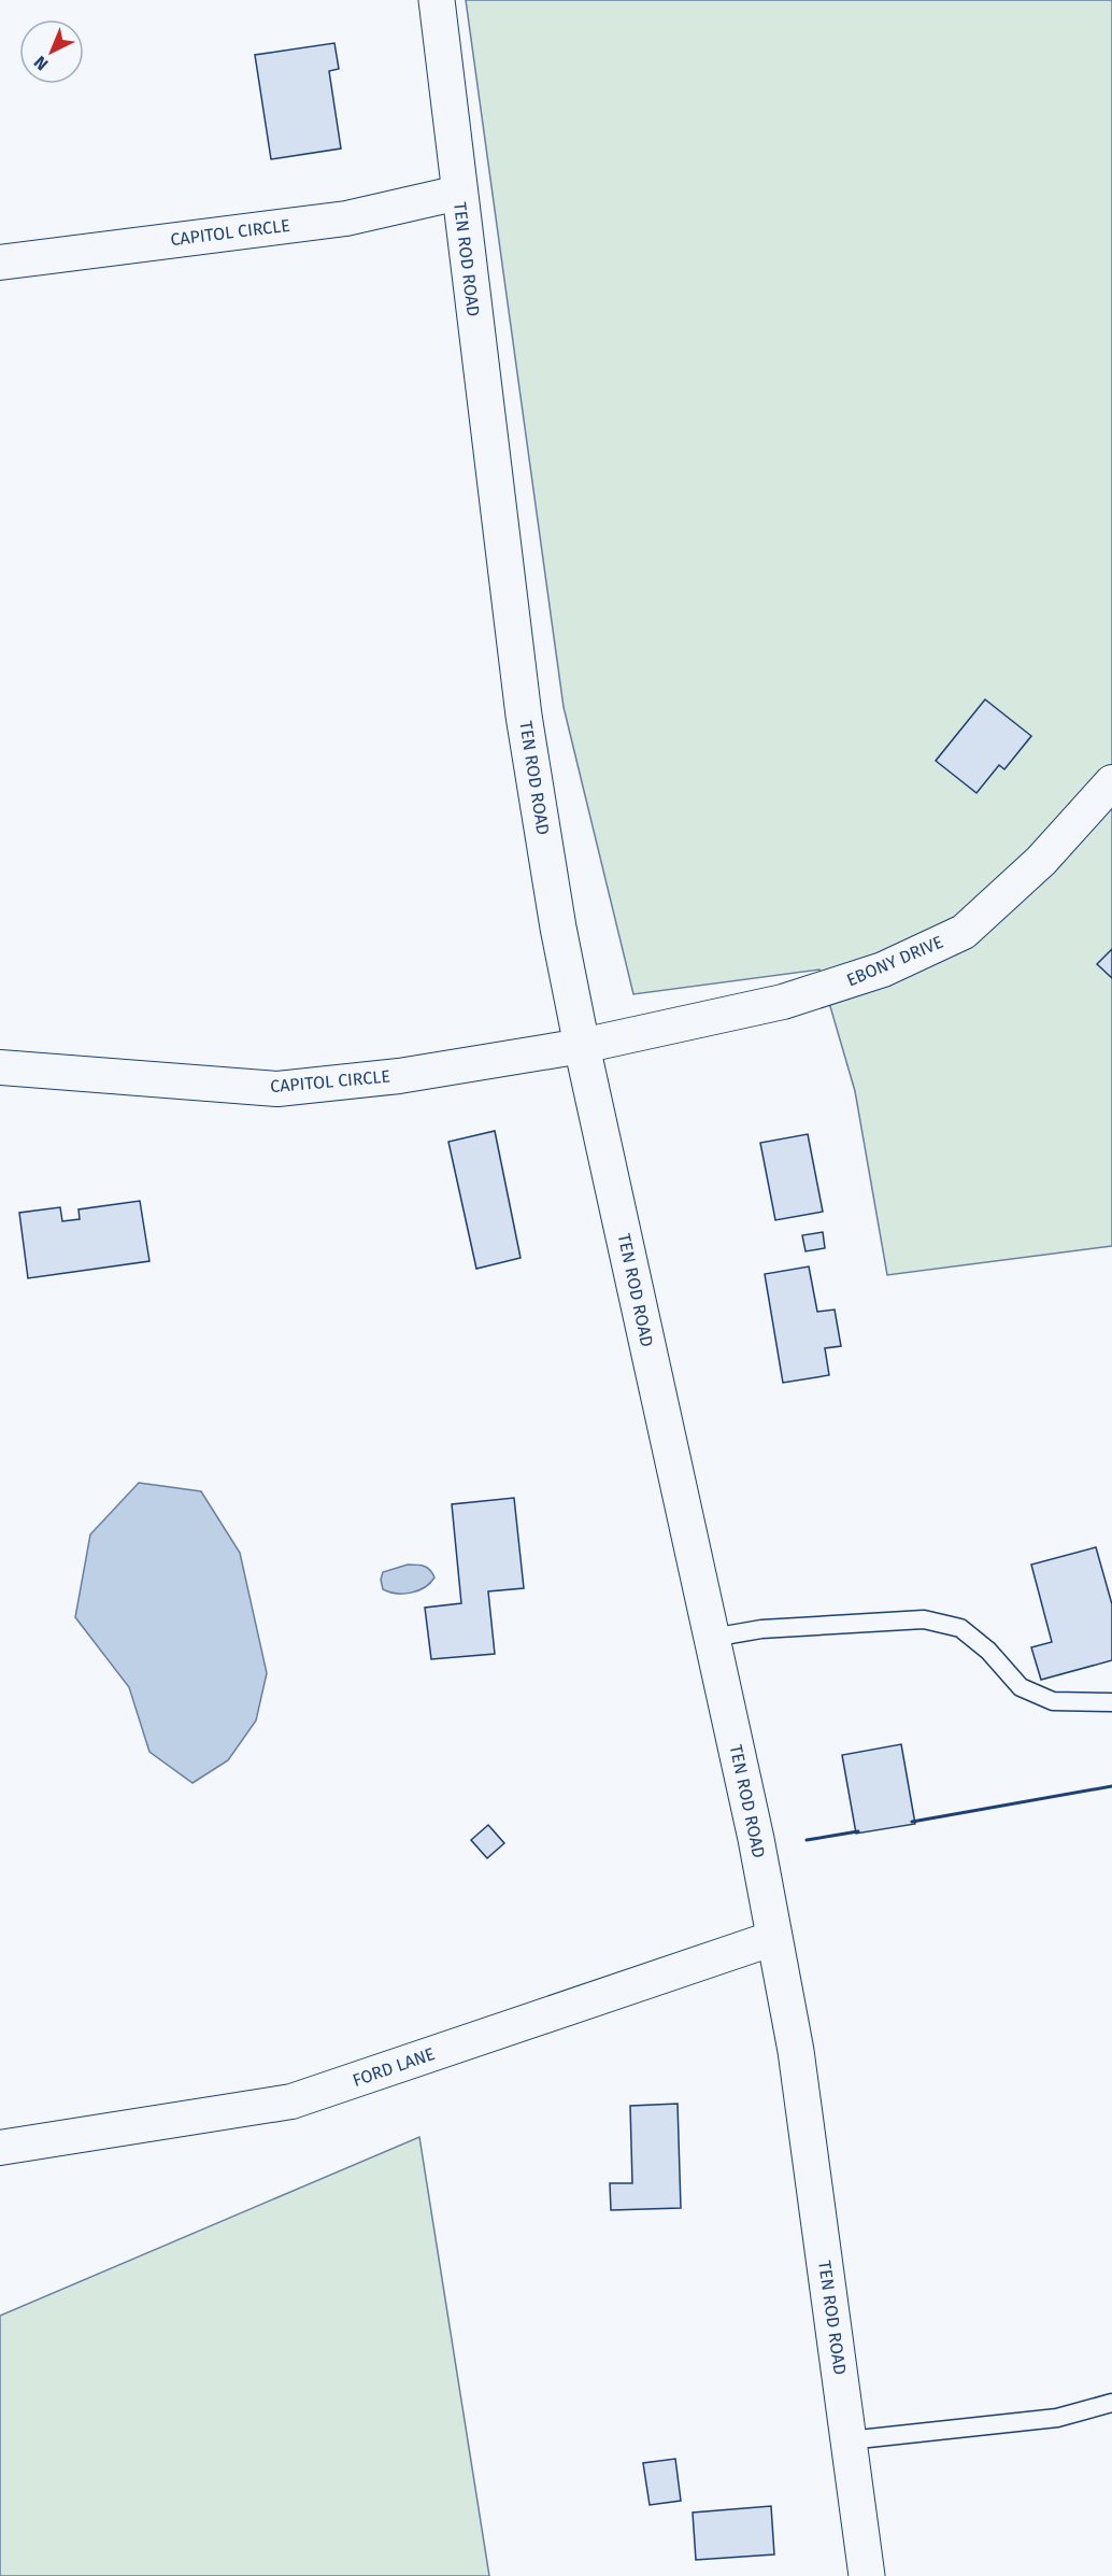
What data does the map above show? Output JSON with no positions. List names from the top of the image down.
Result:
{
  "streets": {
    "street": [
      "CAPITOL CIRCLE",
      "TEN ROD ROAD",
      "EBONY DRIVE",
      "FORD LANE"
    ]
  },
  "crossings": [
    ["CAPITOL CIRCLE", "TEN ROD ROAD"],
    ["CAPITOL CIRCLE", "EBONY DRIVE"],
    ["TEN ROD ROAD", "EBONY DRIVE"],
    ["TEN ROD ROAD", "FORD LANE"]
  ],
  "north": "bottom left"
}
